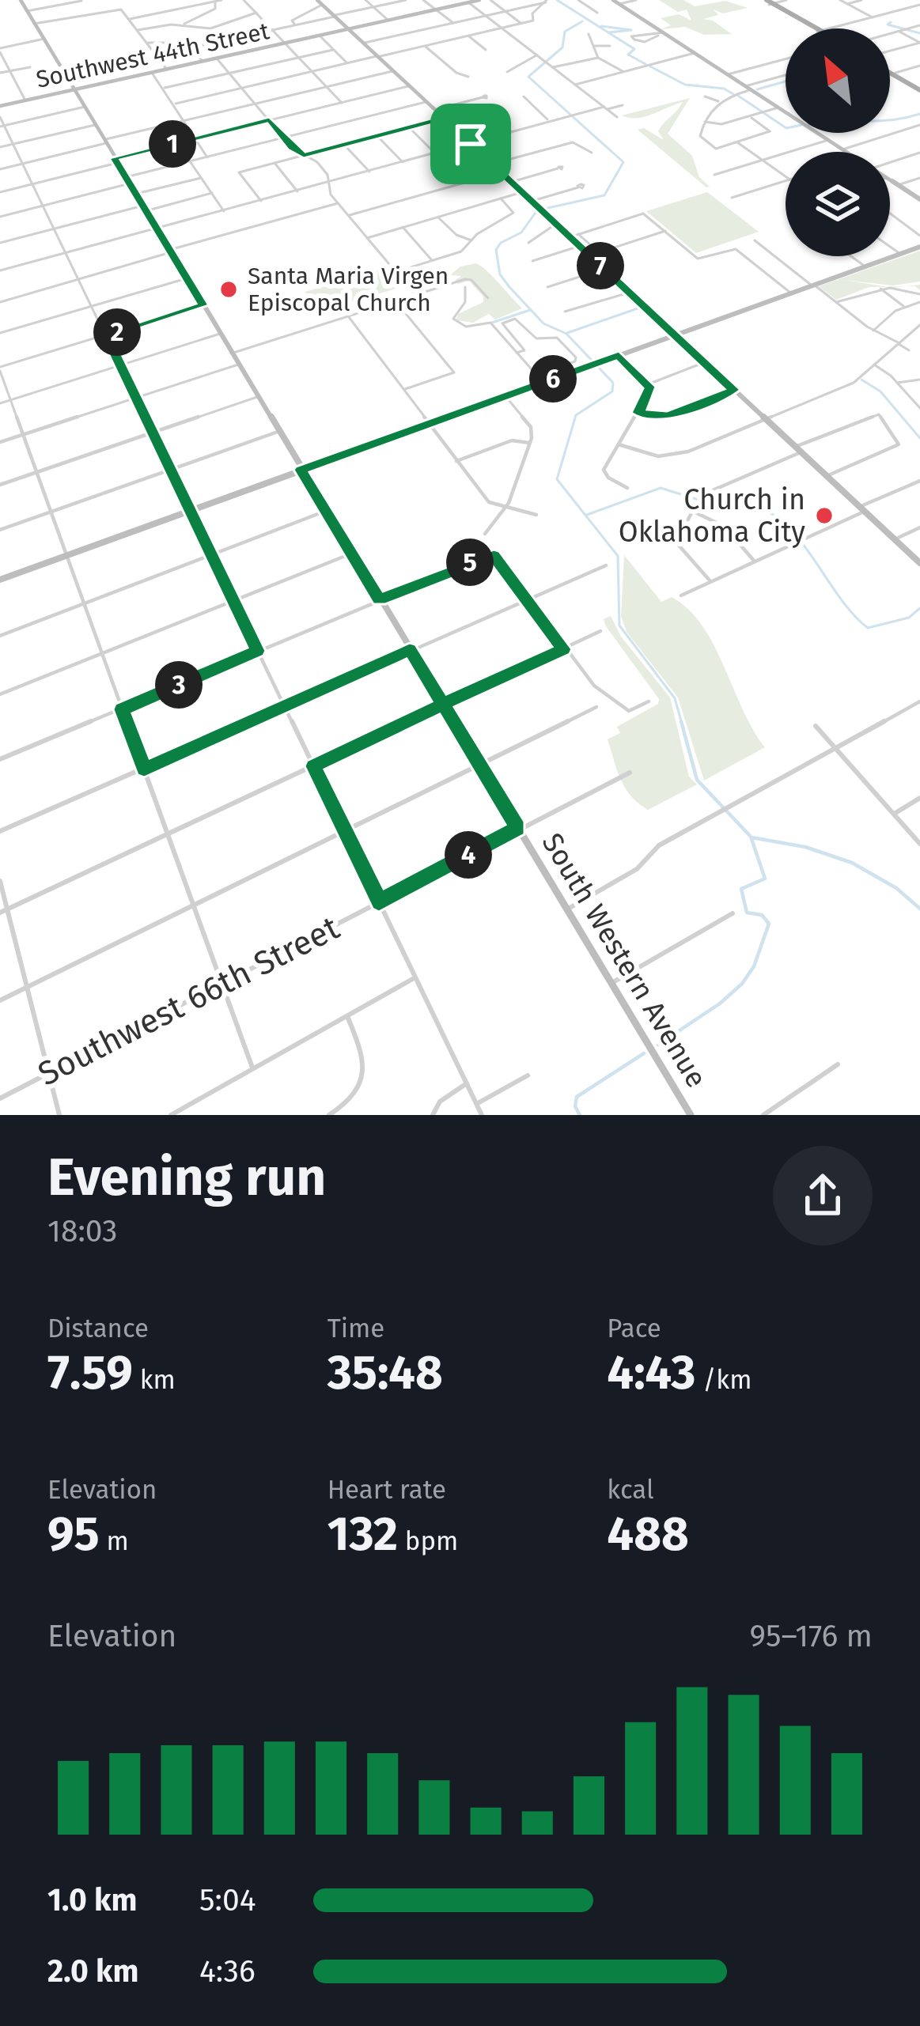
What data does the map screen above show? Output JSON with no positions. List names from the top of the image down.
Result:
{
  "streets": {
    "main road": ["Southwest 44th Street", "South Western Avenue"],
    "street": ["Southwest 66th Street"]
  },
  "crossings": [
    ["Southwest 44th Street", "South Western Avenue"],
    ["South Western Avenue", "Southwest 66th Street"]
  ],
  "places": ["Santa Maria Virgen Episcopal Church", "Church in Oklahoma City"],
  "north": "top left",
  "page": {
    "pins": [
      "1",
      "7",
      "2",
      "6",
      "5",
      "3",
      "4"
    ],
    "heading": ["Evening run", "18:03"],
    "stats": [
      ["Distance", "7.59 km"],
      ["Time", "35:48"],
      ["Pace", "4:43 /km"],
      ["Elevation", "95 m"],
      ["Heart rate", "132 bpm"],
      ["kcal", "488"]
    ],
    "chart": ["Elevation", "95–176 m"],
    "list": [
      {
        "name": "1.0 km",
        "note": "5:04"
      },
      {
        "name": "2.0 km",
        "note": "4:36"
      }
    ]
  }
}
